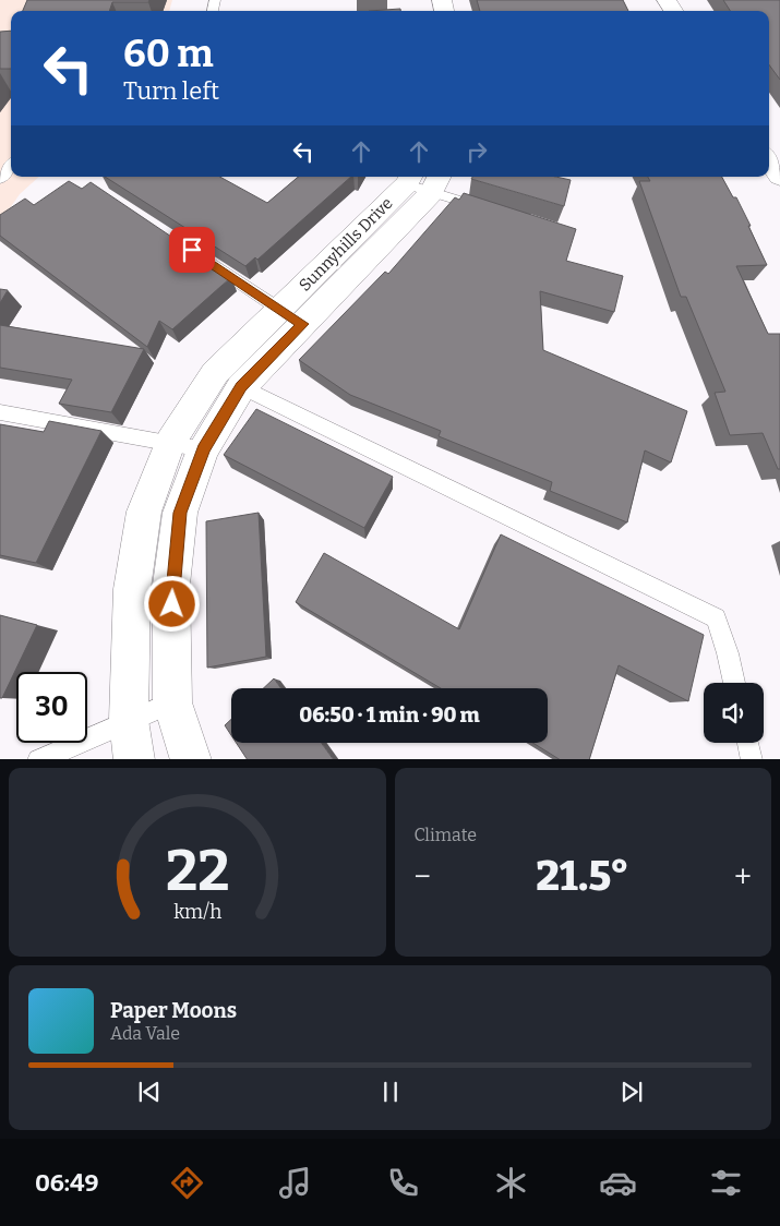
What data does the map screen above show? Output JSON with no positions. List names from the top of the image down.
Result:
{
  "streets": {
    "street": ["Sunnyhills Drive"]
  },
  "page": {
    "turn": ["60 m", "Turn left"],
    "limit": "30",
    "trip": "06:50 · 1 min · 90 m",
    "tile": "Climate",
    "heat": ["−", "21.5°", "+"],
    "song": ["Paper Moons", "Ada Vale"],
    "tabs": "06:49",
    "gauge": ["22", "km/h"]
  }
}
